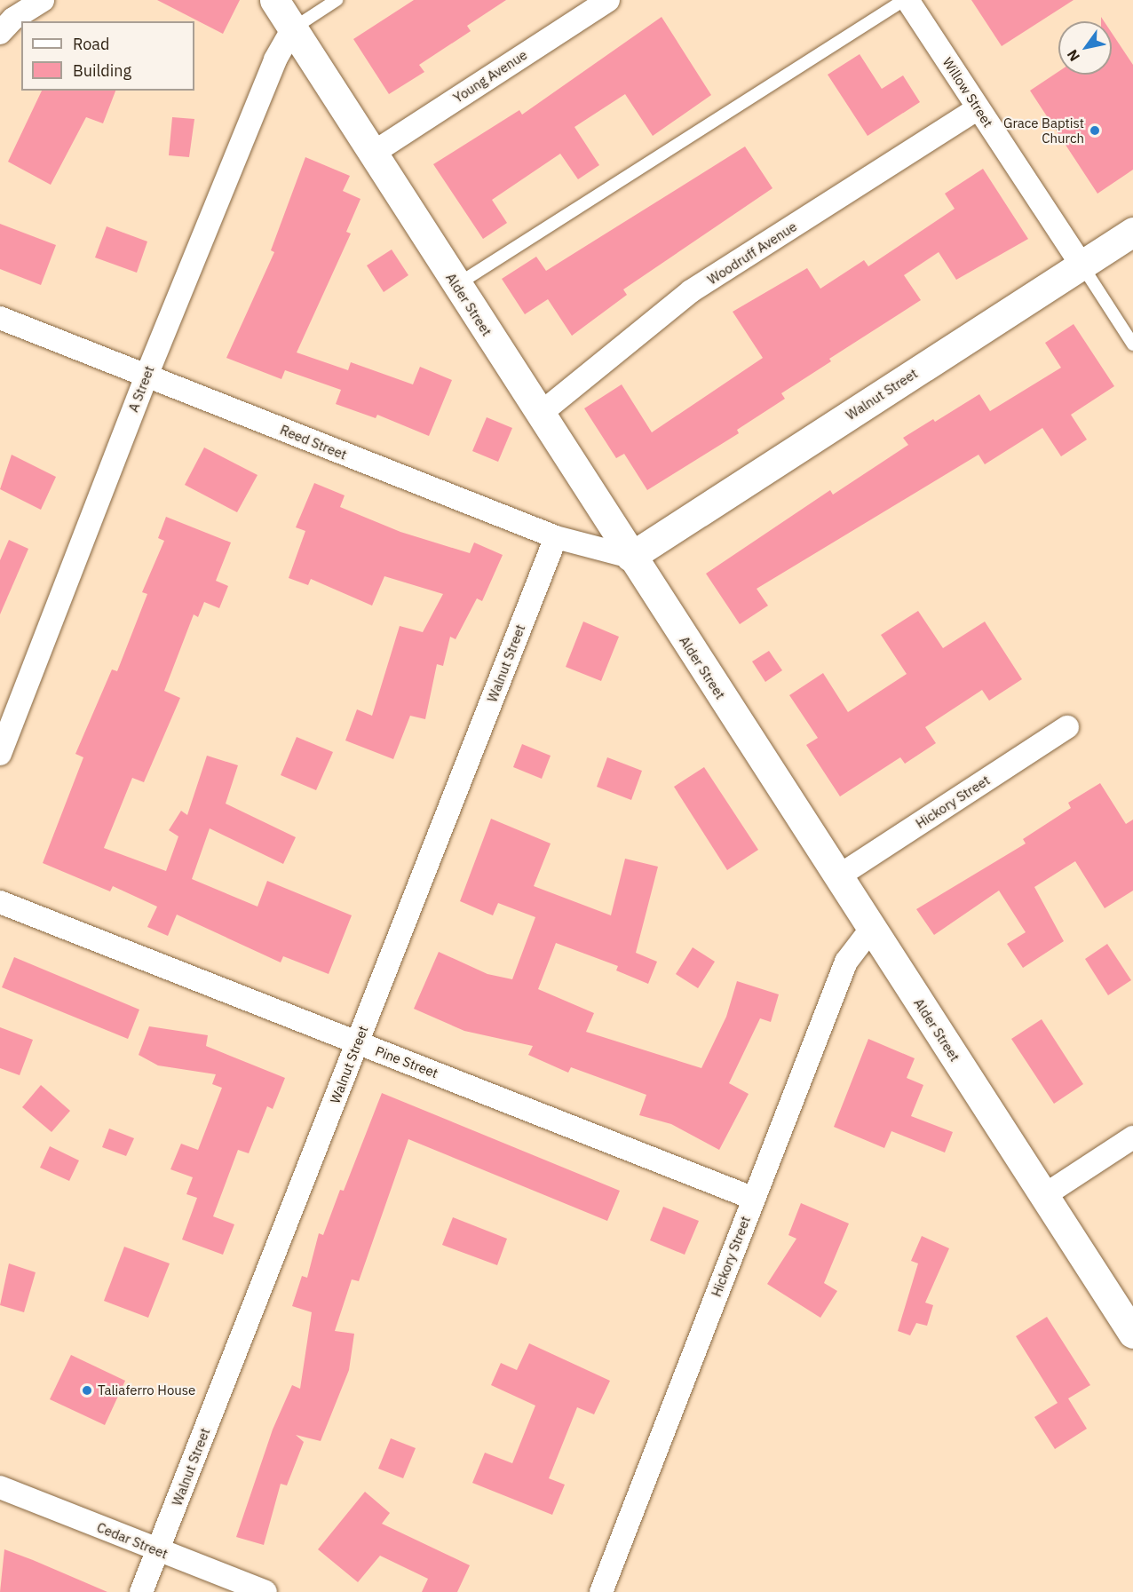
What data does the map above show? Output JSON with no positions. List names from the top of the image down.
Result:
{
  "streets": {
    "street": [
      "Young Avenue",
      "Willow Street",
      "Woodruff Avenue",
      "Alder Street",
      "A Street",
      "Walnut Street",
      "Reed Street",
      "Hickory Street",
      "Pine Street",
      "Cedar Street"
    ]
  },
  "crossings": [
    ["Young Avenue", "Alder Street"],
    ["Willow Street", "Woodruff Avenue"],
    ["Willow Street", "Walnut Street"],
    ["Woodruff Avenue", "Alder Street"],
    ["Alder Street", "A Street"],
    ["Alder Street", "Walnut Street"],
    ["Alder Street", "Reed Street"],
    ["Alder Street", "Hickory Street"],
    ["A Street", "Reed Street"],
    ["Walnut Street", "Reed Street"],
    ["Walnut Street", "Pine Street"],
    ["Walnut Street", "Cedar Street"],
    ["Hickory Street", "Pine Street"]
  ],
  "places": ["Grace Baptist Church", "Taliaferro House"],
  "legend": ["Road", "Building"],
  "north": "bottom left"
}
